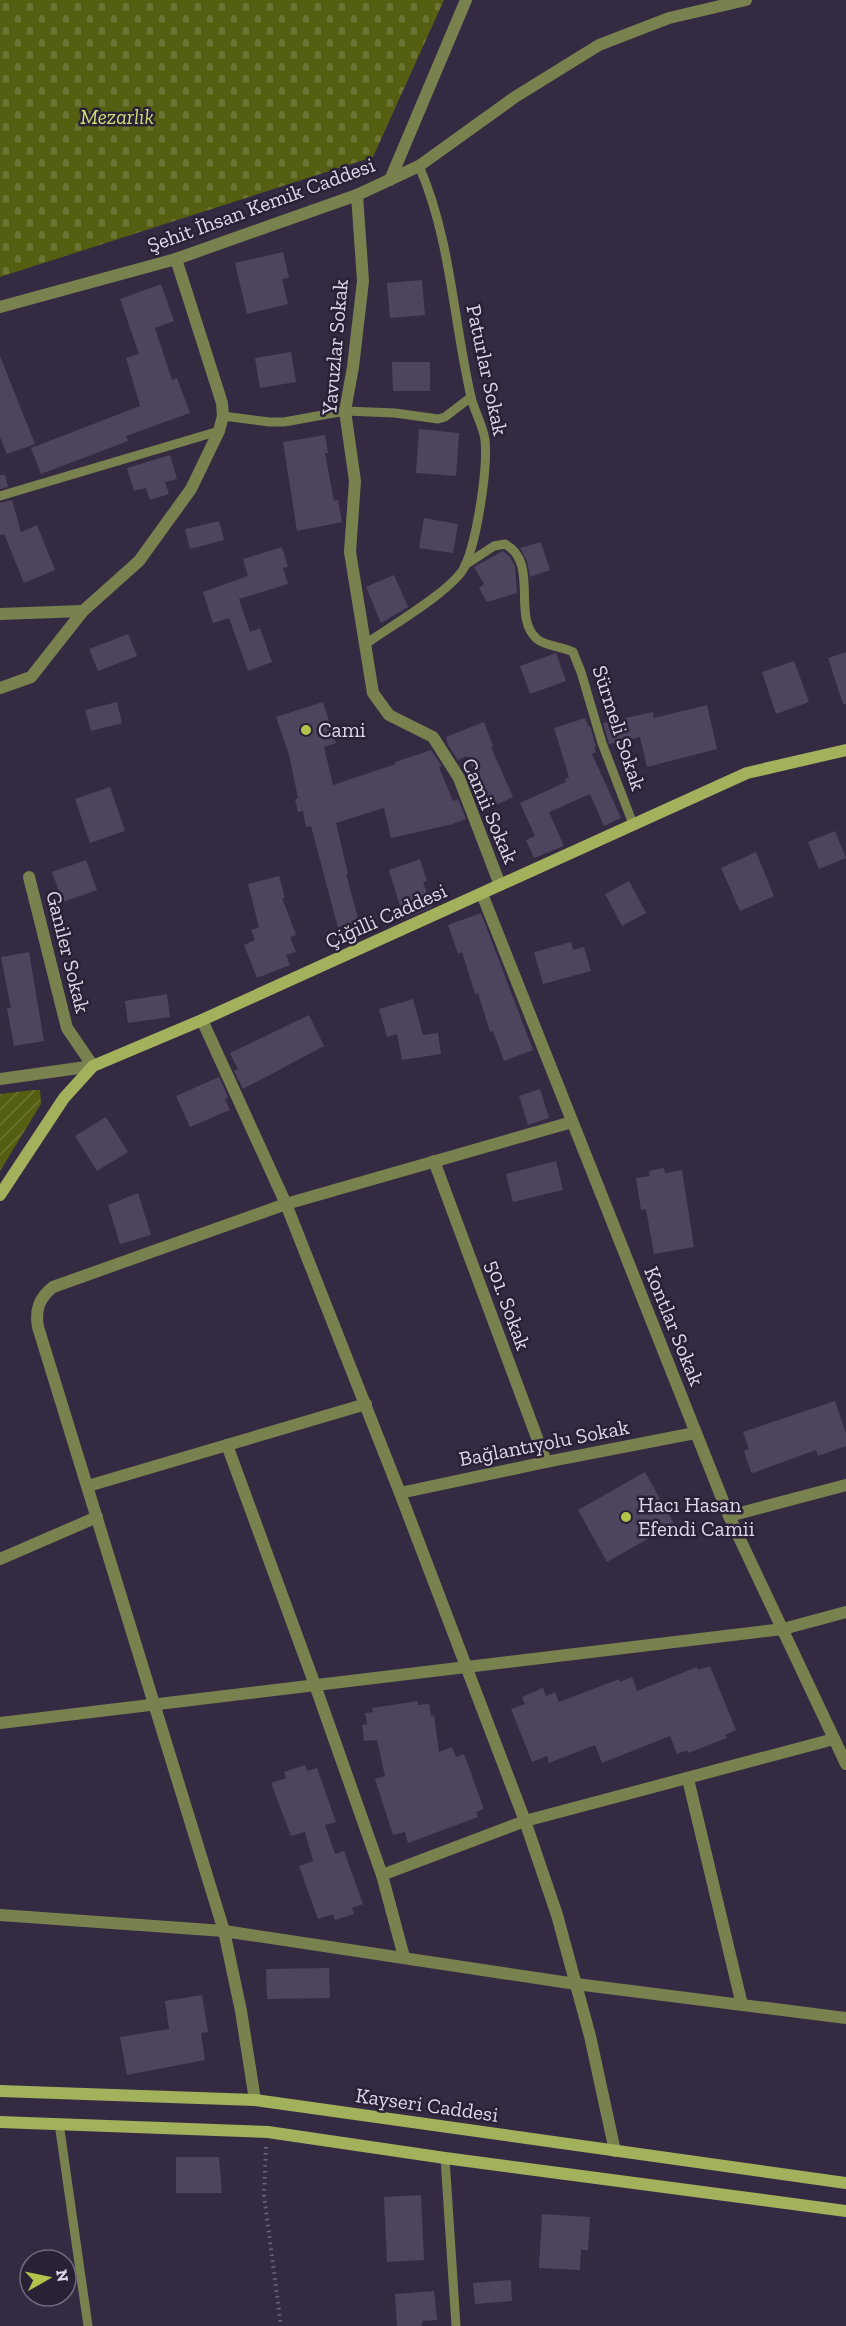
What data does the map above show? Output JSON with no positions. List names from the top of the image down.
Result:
{
  "streets": {
    "main road": ["Çiğilli Caddesi", "Kayseri Caddesi"],
    "street": [
      "Şehit İhsan Kemik Caddesi",
      "Yavuzlar Sokak",
      "Camii Sokak",
      "Ganiler Sokak",
      "501. Sokak",
      "Kontlar Sokak",
      "Bağlantıyolu Sokak"
    ],
    "lane": ["Paturlar Sokak", "Sürmeli Sokak"]
  },
  "crossings": [
    ["Şehit İhsan Kemik Caddesi", "Yavuzlar Sokak"],
    ["Şehit İhsan Kemik Caddesi", "Paturlar Sokak"],
    ["Yavuzlar Sokak", "Camii Sokak"],
    ["Paturlar Sokak", "Sürmeli Sokak"],
    ["Sürmeli Sokak", "Çiğilli Caddesi"],
    ["Camii Sokak", "Çiğilli Caddesi"],
    ["Çiğilli Caddesi", "Ganiler Sokak"],
    ["Çiğilli Caddesi", "Kontlar Sokak"],
    ["501. Sokak", "Bağlantıyolu Sokak"],
    ["Kontlar Sokak", "Bağlantıyolu Sokak"]
  ],
  "parks": ["Mezarlık"],
  "places": ["Cami", "Hacı Hasan Efendi Camii"],
  "north": "right"
}
